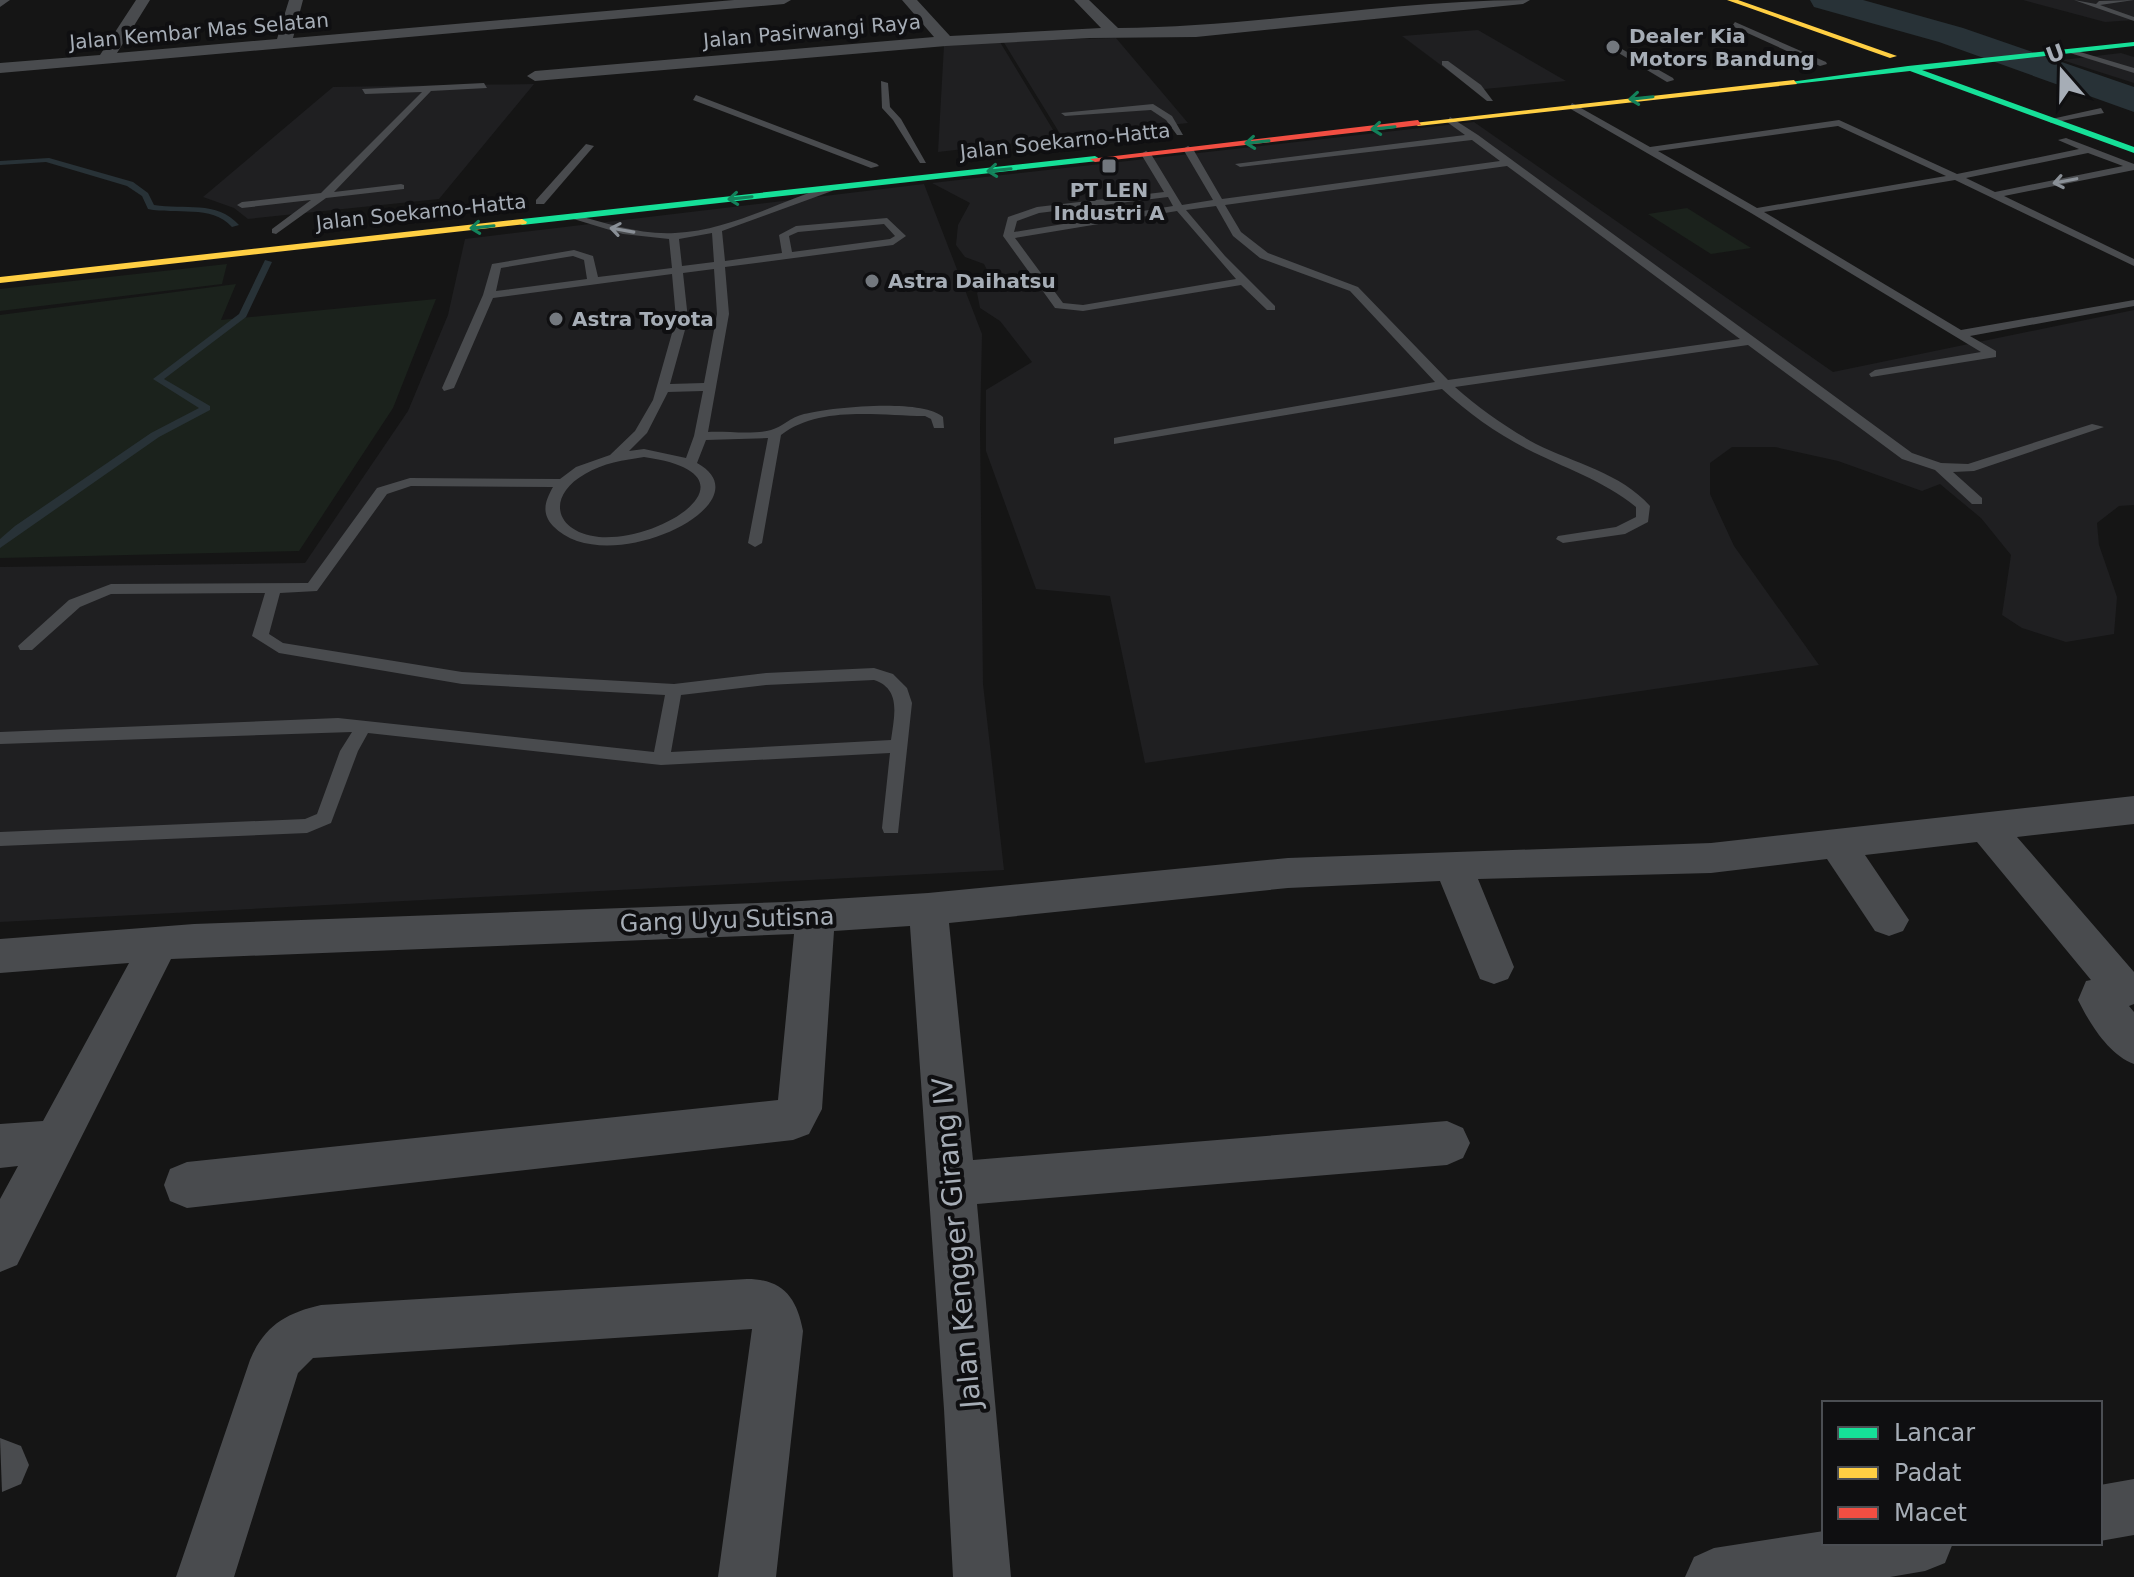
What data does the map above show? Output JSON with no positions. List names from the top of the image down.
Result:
{
  "streets": {
    "main road": ["Jalan Soekarno-Hatta"],
    "street": [
      "Jalan Kembar Mas Selatan",
      "Jalan Pasirwangi Raya",
      "Gang Uyu Sutisna",
      "Jalan Kengger Girang IV"
    ]
  },
  "crossings": [
    ["Gang Uyu Sutisna", "Jalan Kengger Girang IV"]
  ],
  "places": {
    "other": ["Dealer Kia Motors Bandung", "Astra Daihatsu", "Astra Toyota"],
    "transit": ["PT LEN Industri A"]
  },
  "legend": ["Lancar", "Padat", "Macet"],
  "north": "top"
}
